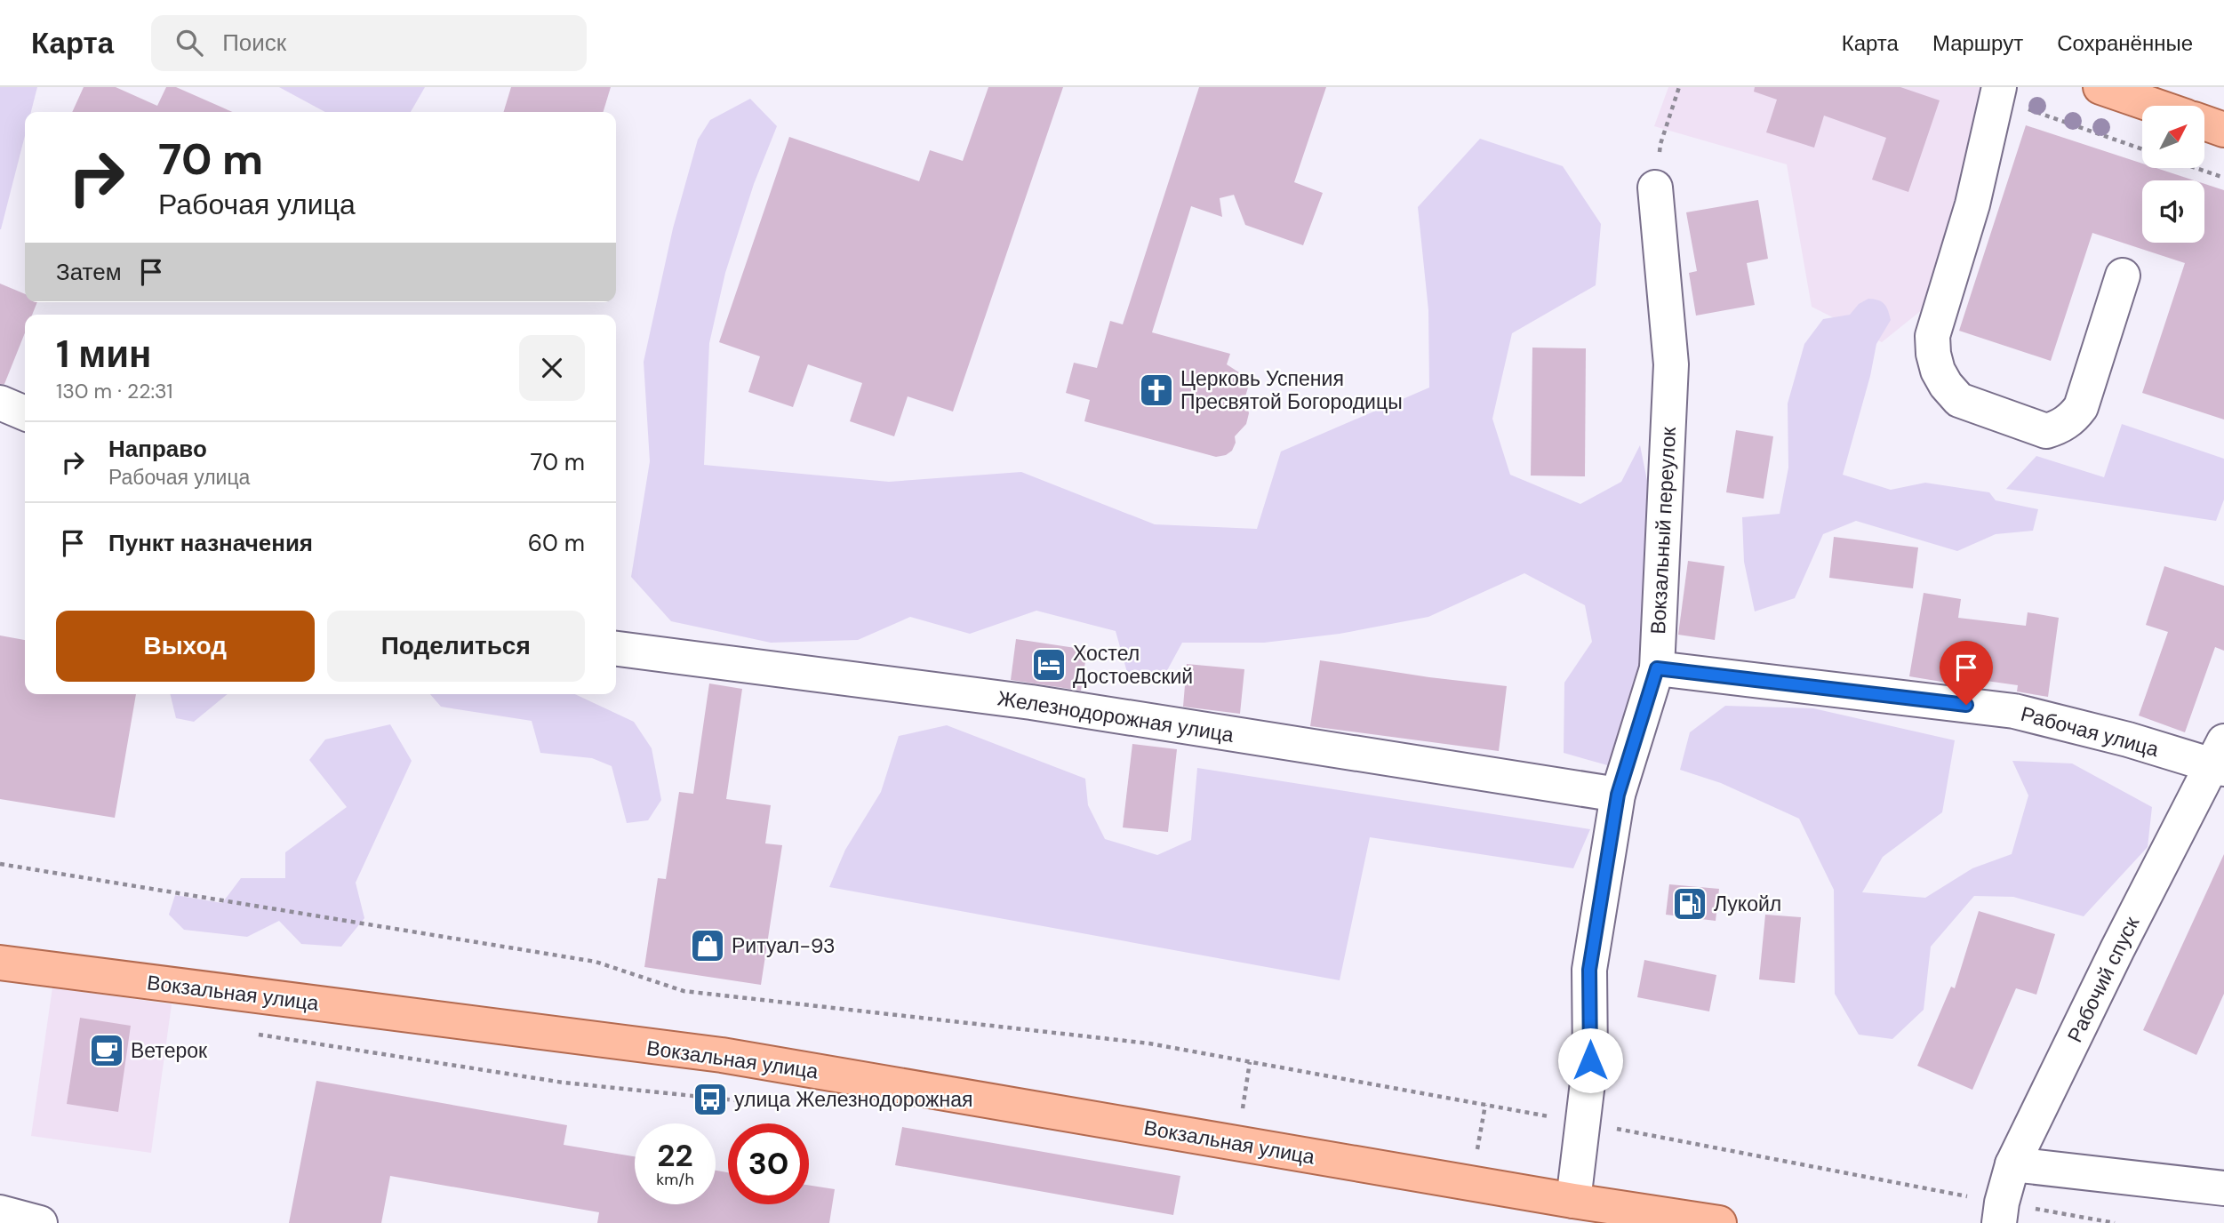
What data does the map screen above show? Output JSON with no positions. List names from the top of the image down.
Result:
{
  "streets": {
    "main road": ["Вокзальная улица"],
    "street": [
      "Вокзальный переулок",
      "Железнодорожная улица",
      "Рабочая улица",
      "Рабочий спуск"
    ]
  },
  "crossings": [
    ["Вокзальный переулок", "Железнодорожная улица"],
    ["Вокзальный переулок", "Рабочая улица"],
    ["Вокзальный переулок", "Вокзальная улица"],
    ["Рабочая улица", "Рабочий спуск"]
  ],
  "places": {
    "church": ["Церковь Успения Пресвятой Богородицы"],
    "hotel": ["Хостел Достоевский"],
    "fuel station": ["Лукойл"],
    "shop": ["Ритуал-93"],
    "cafe": ["Ветерок"],
    "bus stop": ["улица Железнодорожная"]
  },
  "north": "top right",
  "page": {
    "header": "Карта",
    "search": "Поиск",
    "nav": ["Карта", "Маршрут", "Сохранённые"],
    "turn": ["70 m", "Рабочая улица"],
    "then": "Затем",
    "heading": ["1 мин", "130 m · 22:31"],
    "list": [
      {
        "name": "Направо",
        "note": "Рабочая улица",
        "value": "70 m"
      },
      {
        "name": "Пункт назначения",
        "value": "60 m"
      }
    ],
    "buttons": ["Выход", "Поделиться"],
    "speed": "22 km/h",
    "limit": "30"
  }
}
